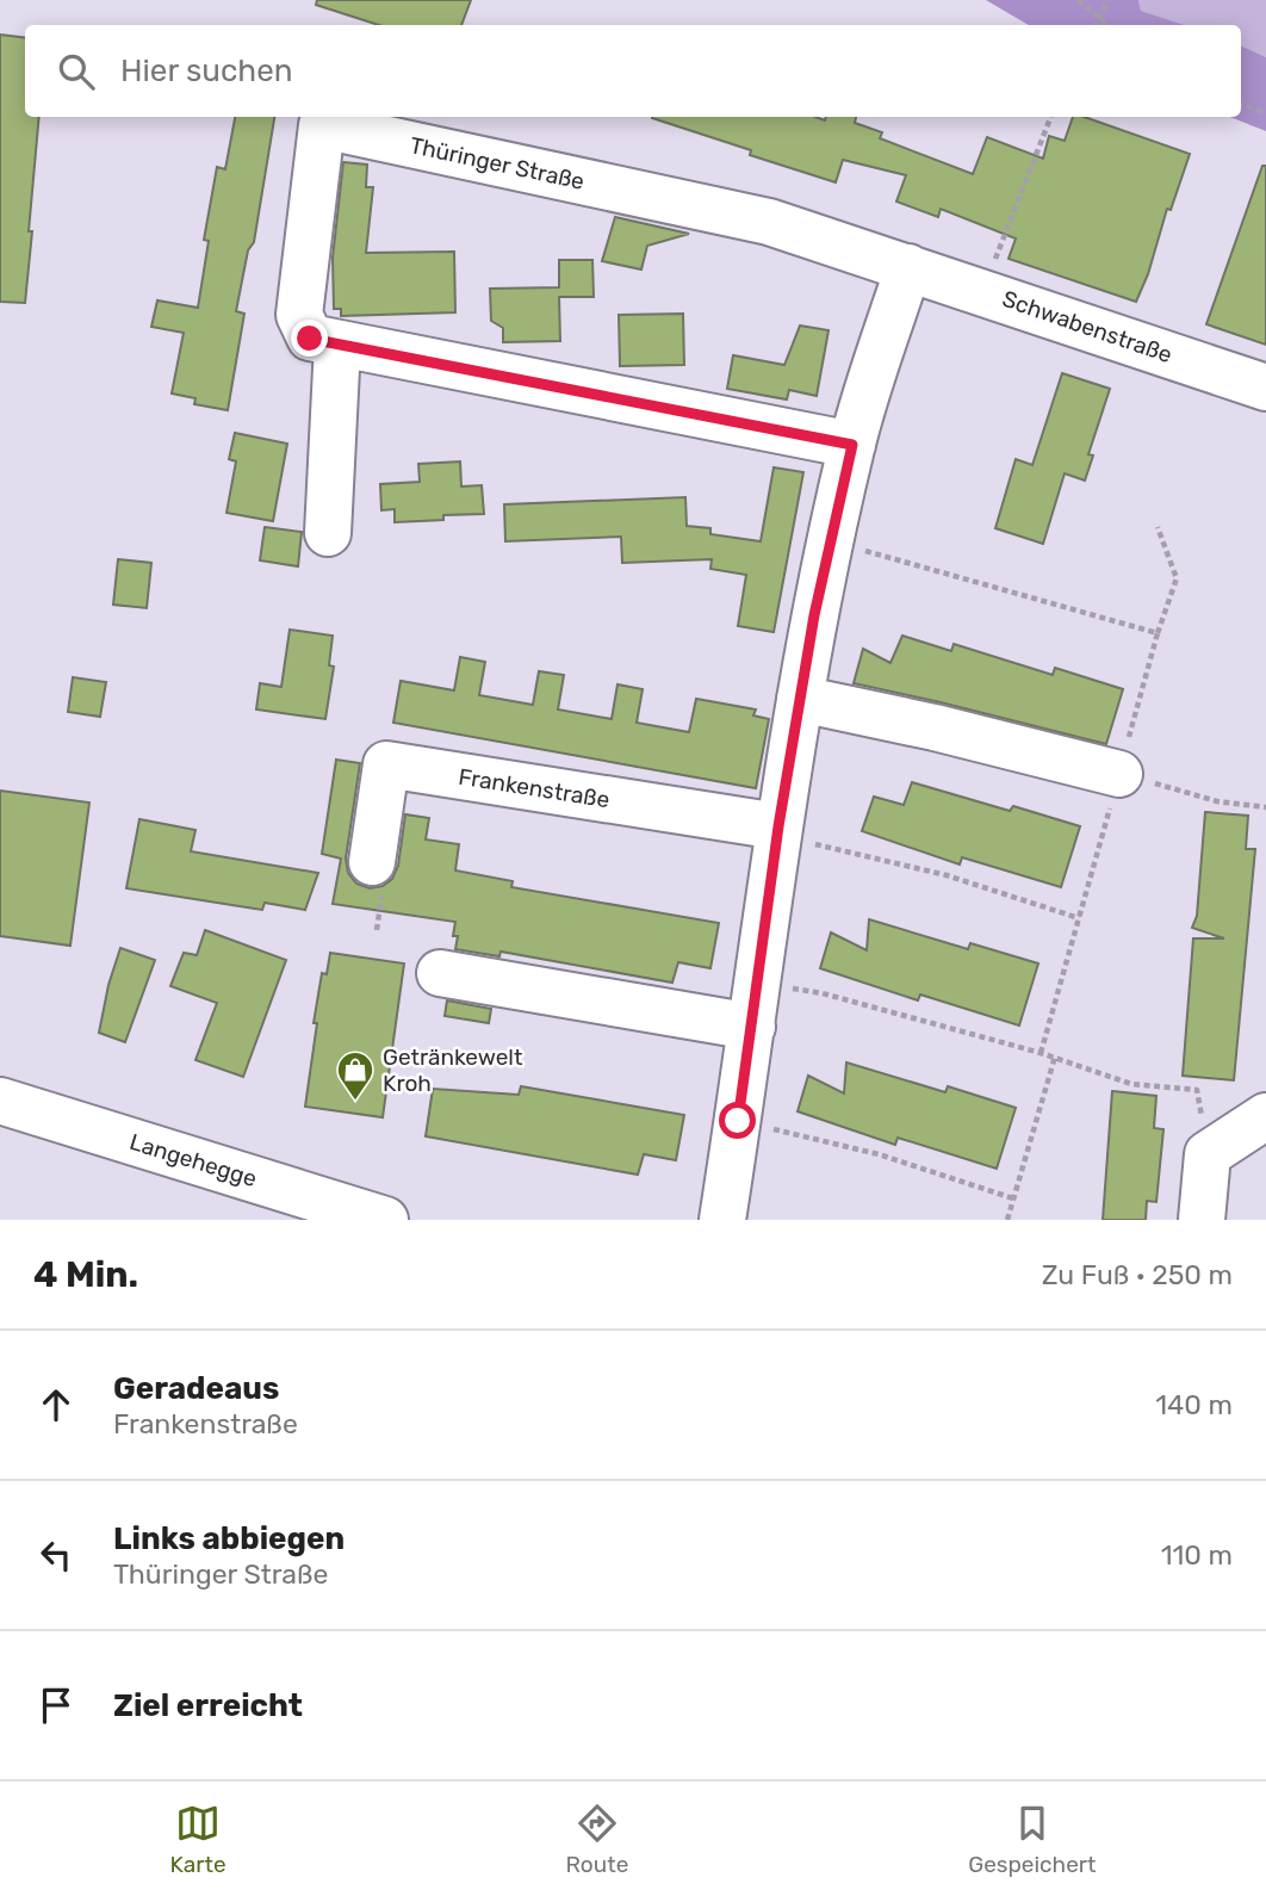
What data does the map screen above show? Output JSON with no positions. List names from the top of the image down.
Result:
{
  "streets": {
    "street": [
      "Thüringer Straße",
      "Schwabenstraße",
      "Frankenstraße",
      "Langehegge"
    ]
  },
  "crossings": [
    ["Thüringer Straße", "Schwabenstraße"]
  ],
  "places": {
    "shop": ["Getränkewelt Kroh"]
  },
  "page": {
    "search": "Hier suchen",
    "heading": ["4 Min.", "Zu Fuß · 250 m"],
    "list": [
      ["Geradeaus", "Frankenstraße", "140 m"],
      ["Links abbiegen", "Thüringer Straße", "110 m"],
      "Ziel erreicht"
    ],
    "nav": ["Karte", "Route", "Gespeichert"]
  }
}
